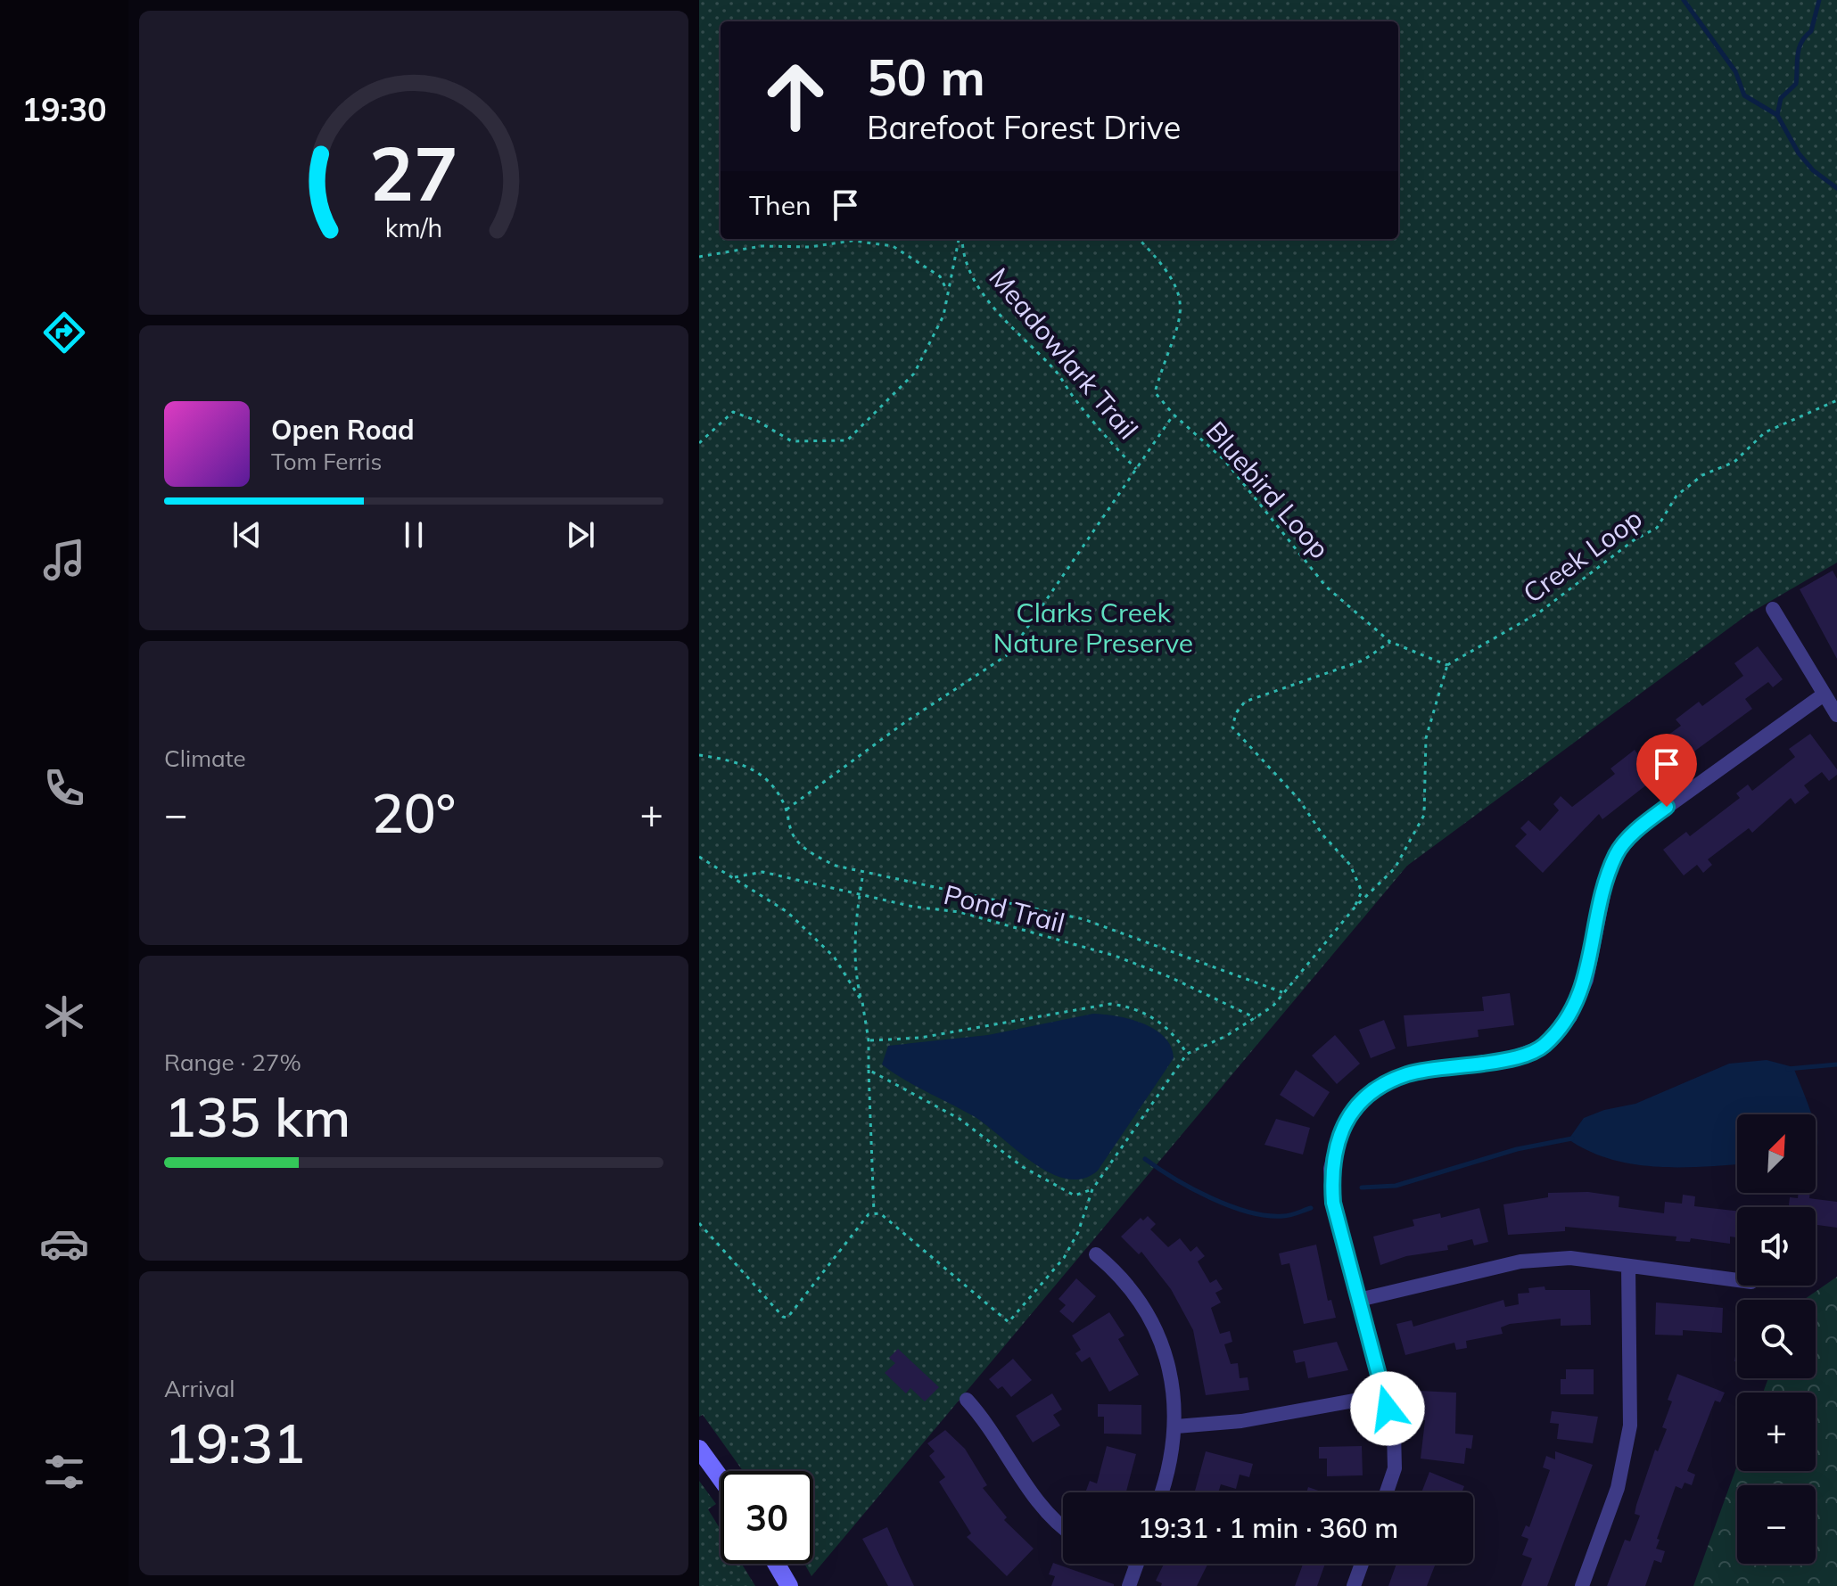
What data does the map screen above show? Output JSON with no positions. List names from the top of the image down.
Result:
{
  "streets": {
    "path": [
      "Meadowlark Trail",
      "Bluebird Loop",
      "Creek Loop",
      "Pond Trail"
    ]
  },
  "crossings": [
    ["Meadowlark Trail", "Pond Trail"],
    ["Bluebird Loop", "Creek Loop"]
  ],
  "parks": ["Clarks Creek Nature Preserve"],
  "north": "top right",
  "page": {
    "tabs": "19:30",
    "turn": ["50 m", "Barefoot Forest Drive"],
    "then": "Then",
    "song": ["Open Road", "Tom Ferris"],
    "tile": [
      "Climate",
      ["Range · 27%", "135 km"],
      ["Arrival", "19:31"]
    ],
    "heat": ["−", "20°", "+"],
    "map_buttons": ["+", "−"],
    "limit": "30",
    "trip": "19:31 · 1 min · 360 m",
    "gauge": ["27", "km/h"]
  }
}
